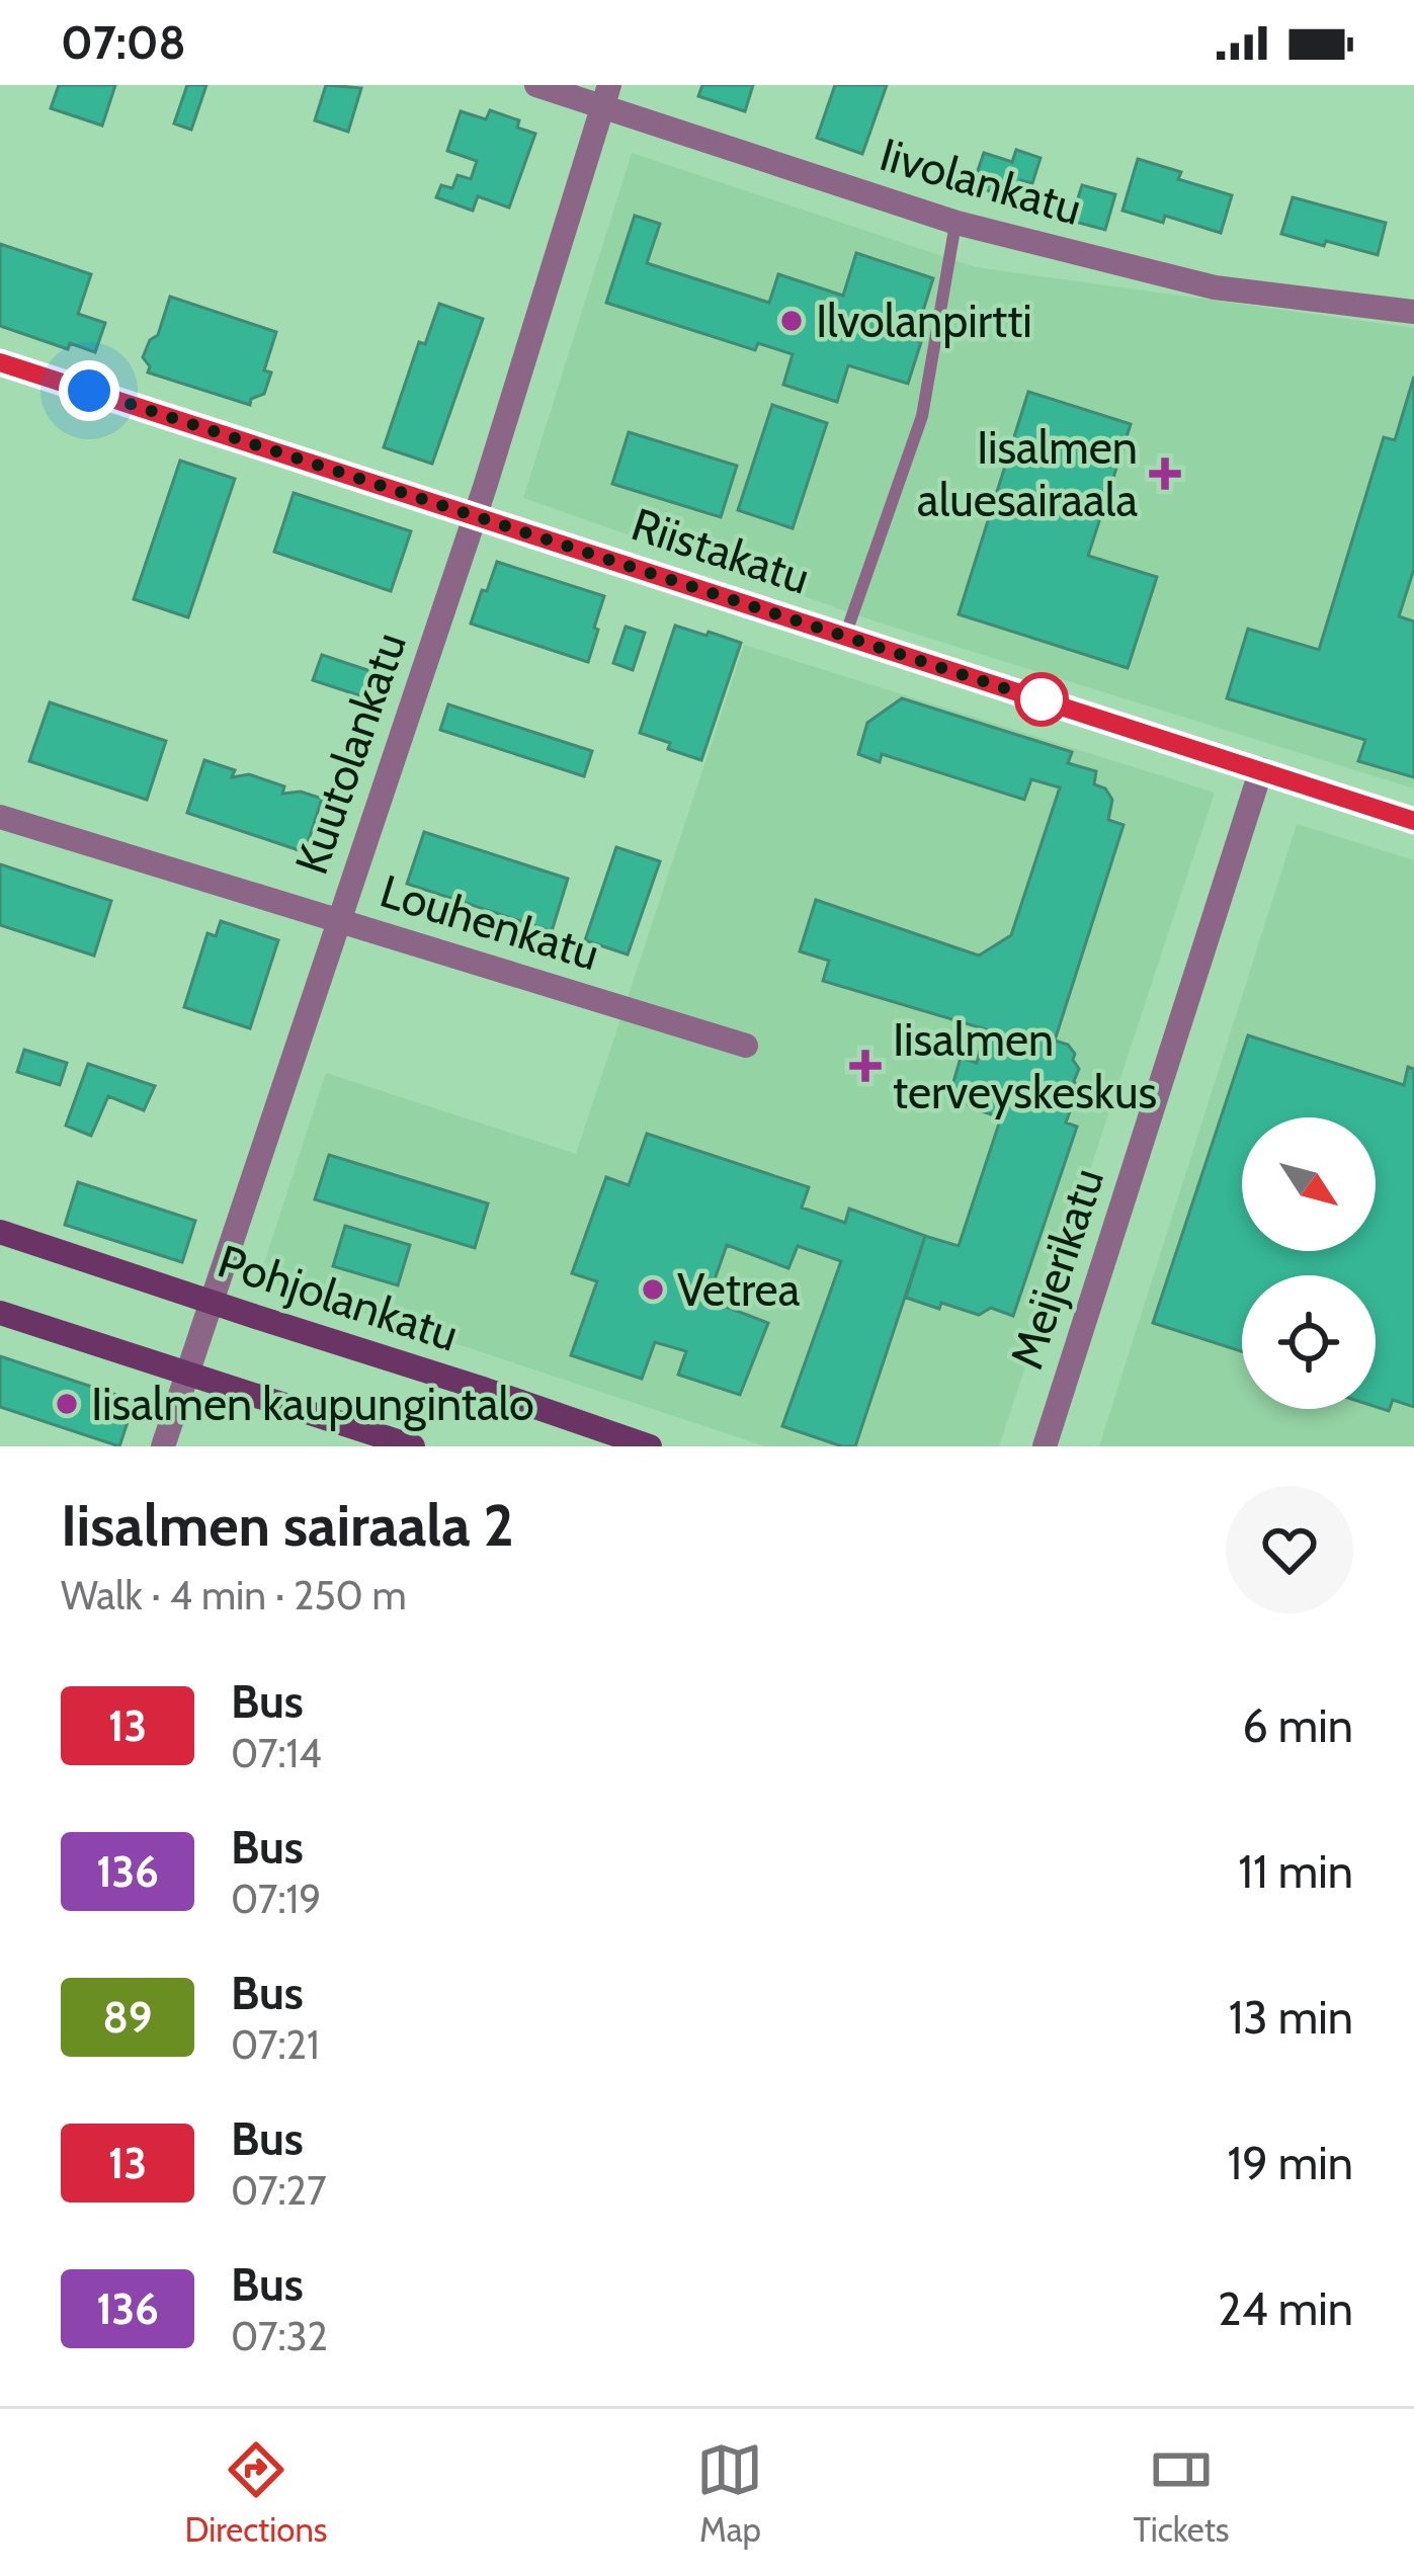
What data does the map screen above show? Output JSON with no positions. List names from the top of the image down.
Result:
{
  "streets": {
    "main road": ["Pohjolankatu"],
    "street": [
      "Iivolankatu",
      "Riistakatu",
      "Kuutolankatu",
      "Louhenkatu",
      "Meijerikatu"
    ]
  },
  "crossings": [
    ["Iivolankatu", "Kuutolankatu"],
    ["Riistakatu", "Kuutolankatu"],
    ["Riistakatu", "Meijerikatu"],
    ["Kuutolankatu", "Louhenkatu"],
    ["Kuutolankatu", "Pohjolankatu"]
  ],
  "places": {
    "other": ["Ilvolanpirtti", "Vetrea", "Iisalmen kaupungintalo"],
    "health": ["Iisalmen aluesairaala", "Iisalmen terveyskeskus"]
  },
  "lines": ["bus line 13"],
  "north": "bottom right",
  "page": {
    "status": "07:08",
    "heading": ["Iisalmen sairaala 2", "Walk · 4 min · 250 m"],
    "list": [
      {
        "mark": "13",
        "name": "Bus",
        "note": "07:14",
        "value": "6 min"
      },
      {
        "mark": "136",
        "name": "Bus",
        "note": "07:19",
        "value": "11 min"
      },
      {
        "mark": "89",
        "name": "Bus",
        "note": "07:21",
        "value": "13 min"
      },
      {
        "mark": "13",
        "name": "Bus",
        "note": "07:27",
        "value": "19 min"
      },
      {
        "mark": "136",
        "name": "Bus",
        "note": "07:32",
        "value": "24 min"
      }
    ],
    "tabs": ["Directions", "Map", "Tickets"]
  }
}
